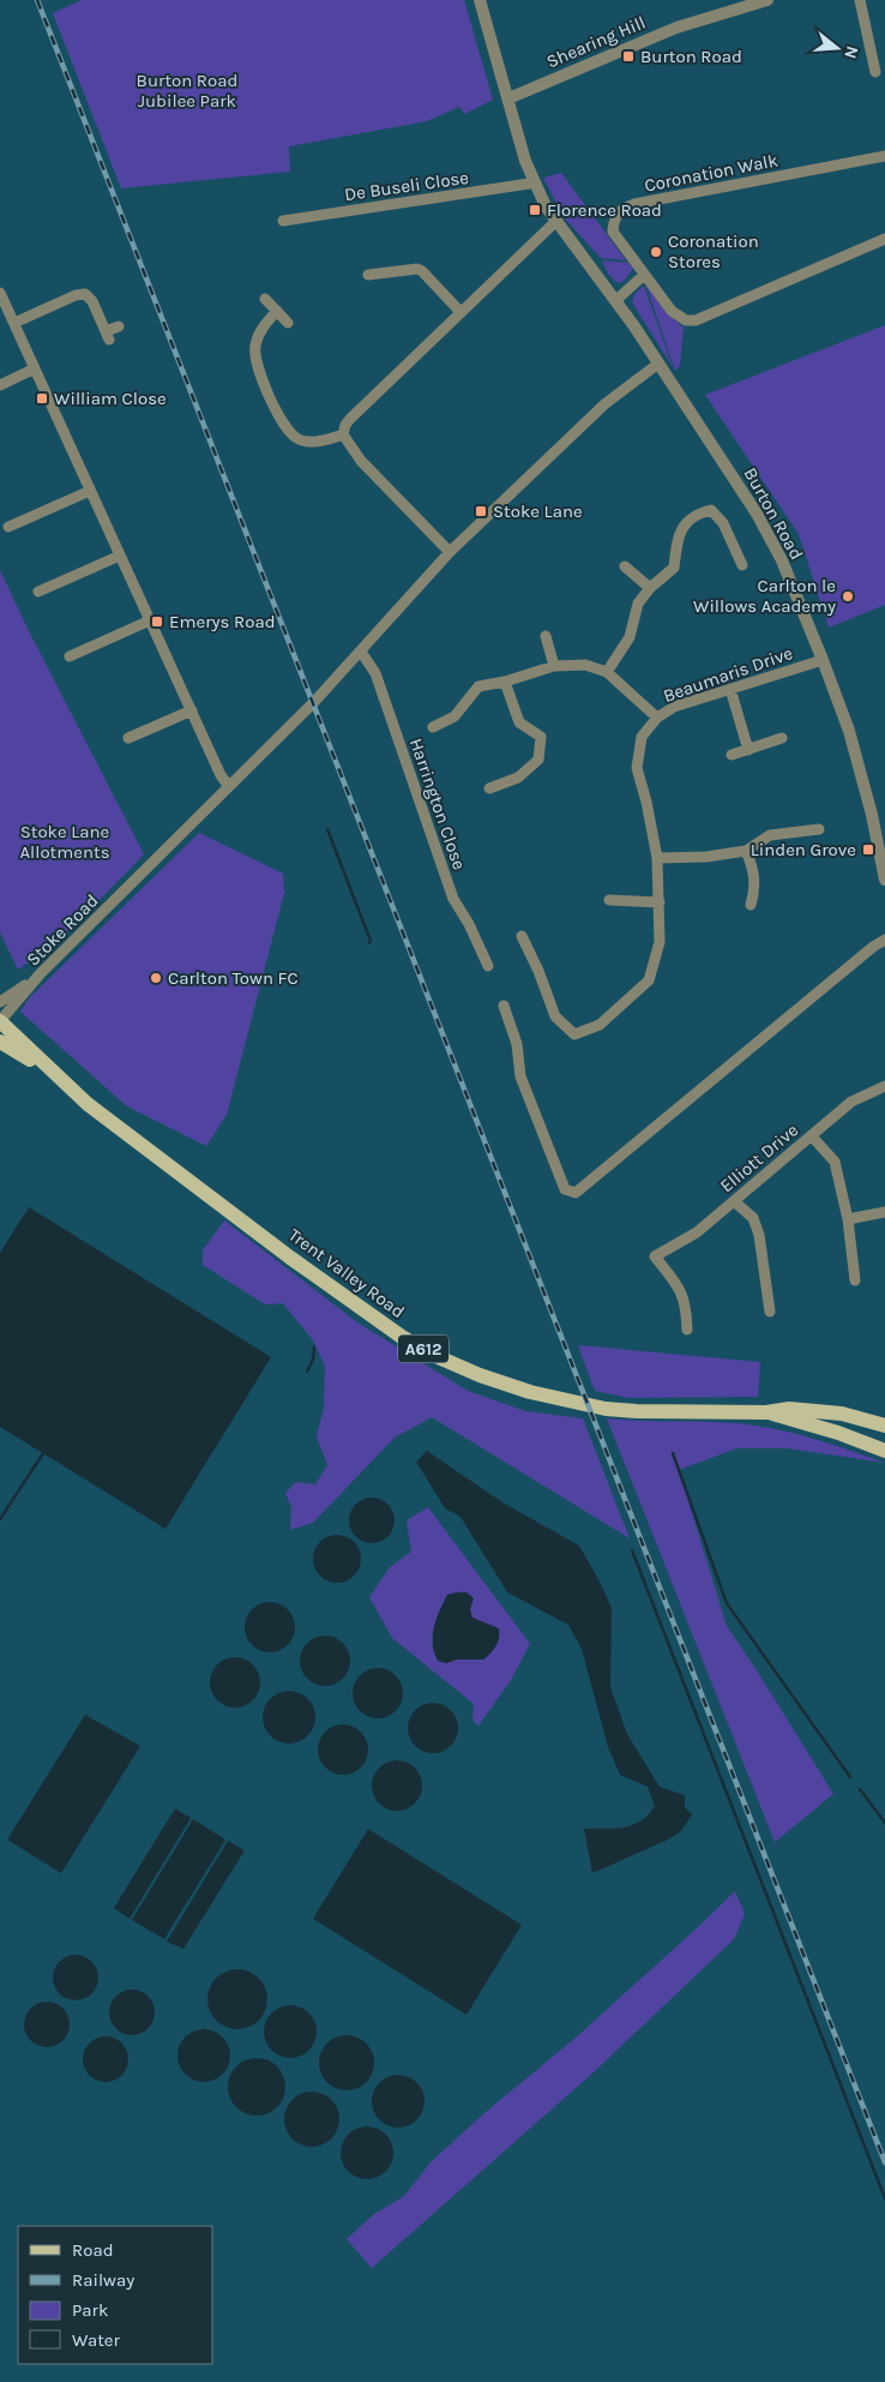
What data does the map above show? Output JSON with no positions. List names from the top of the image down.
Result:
{
  "streets": {
    "main road": ["Trent Valley Road", "A612"],
    "street": [
      "Shearing Hill",
      "Coronation Walk",
      "De Buseli Close",
      "Burton Road",
      "Beaumaris Drive",
      "Harrington Close",
      "Stoke Road",
      "Elliott Drive"
    ]
  },
  "crossings": [
    ["Shearing Hill", "Burton Road"],
    ["De Buseli Close", "Burton Road"],
    ["Burton Road", "Beaumaris Drive"],
    ["Stoke Road", "Trent Valley Road"]
  ],
  "parks": ["Burton Road Jubilee Park", "Stoke Lane Allotments"],
  "places": {
    "transit": [
      "Burton Road",
      "Florence Road",
      "William Close",
      "Stoke Lane",
      "Emerys Road",
      "Linden Grove"
    ],
    "other": ["Coronation Stores", "Carlton le Willows Academy", "Carlton Town FC"]
  },
  "legend": [
    "Road",
    "Railway",
    "Park",
    "Water"
  ],
  "north": "right"
}
